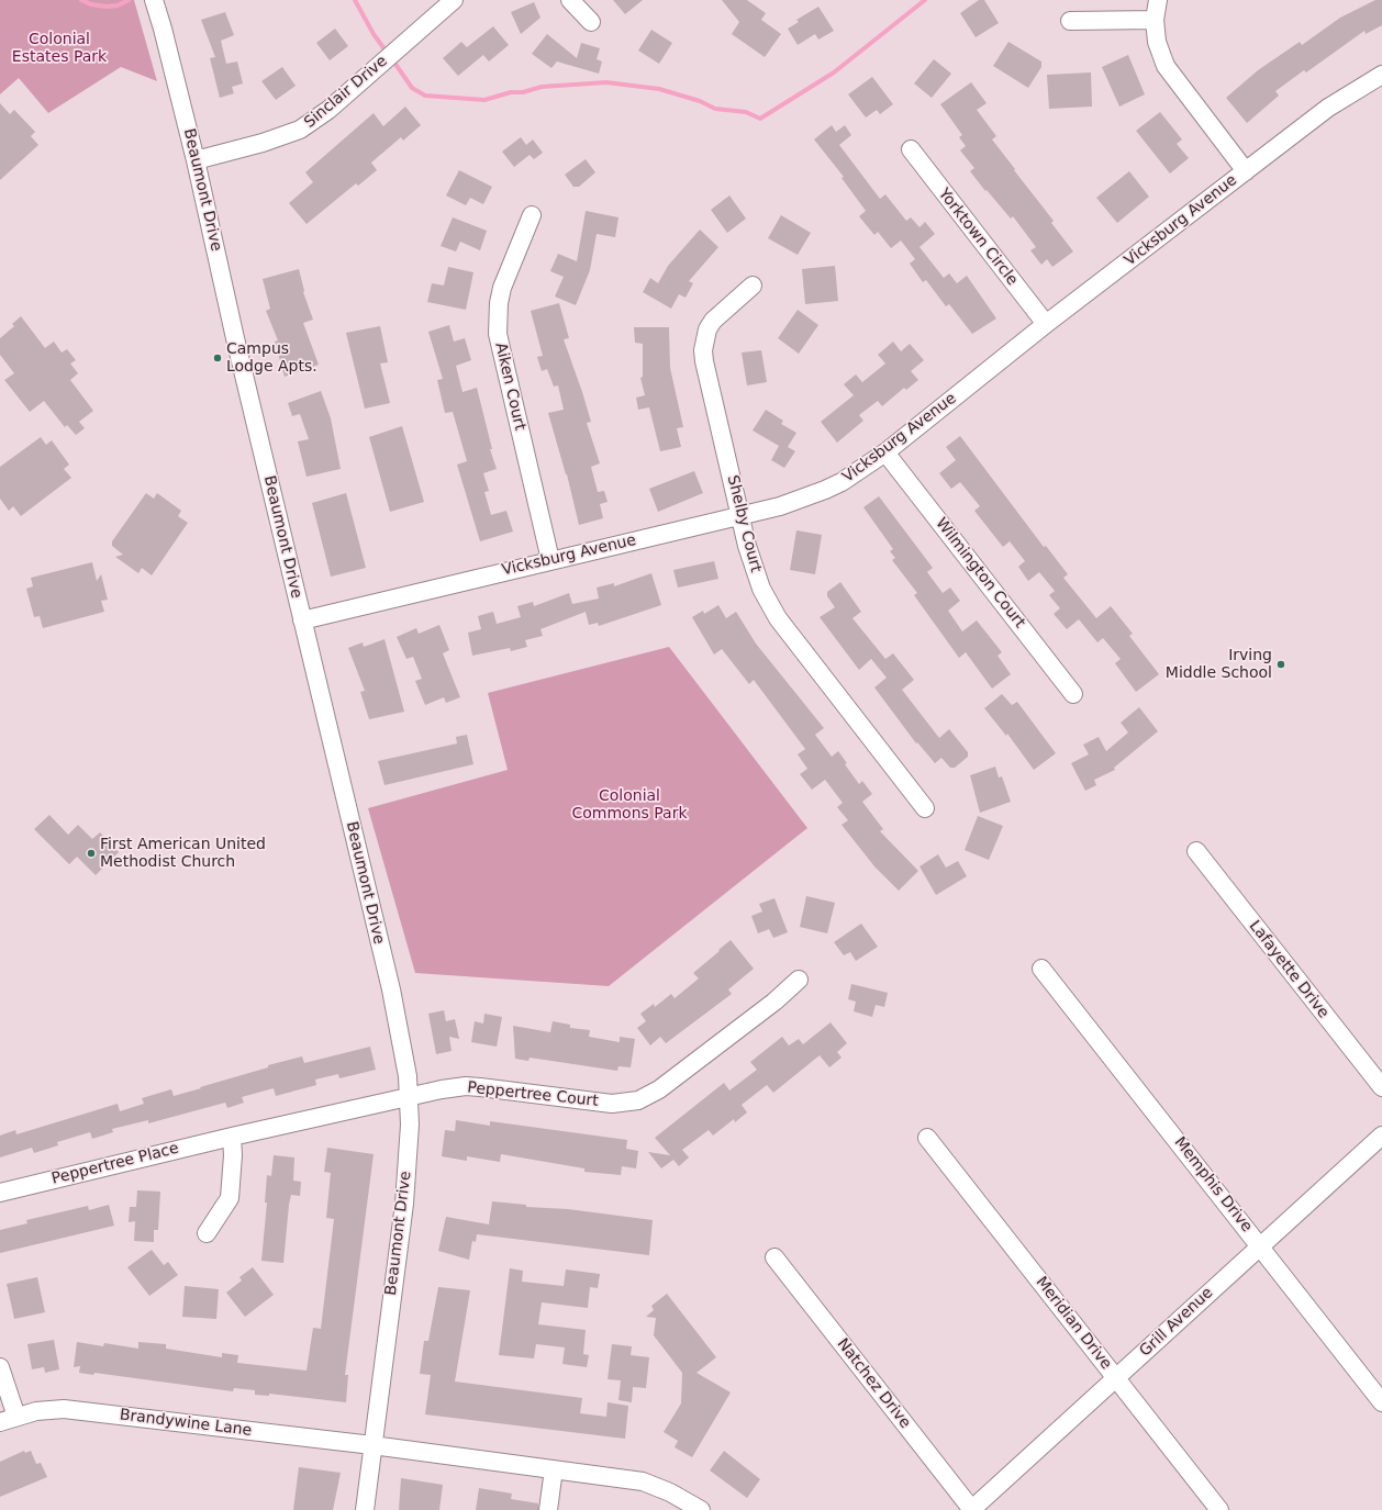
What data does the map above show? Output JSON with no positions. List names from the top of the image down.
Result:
{
  "streets": {
    "street": [
      "Sinclair Drive",
      "Beaumont Drive",
      "Vicksburg Avenue",
      "Yorktown Circle",
      "Aiken Court",
      "Shelby Court",
      "Wilmington Court",
      "Lafayette Drive",
      "Peppertree Court",
      "Peppertree Place",
      "Memphis Drive",
      "Grill Avenue",
      "Meridian Drive",
      "Natchez Drive",
      "Brandywine Lane"
    ]
  },
  "crossings": [
    ["Sinclair Drive", "Beaumont Drive"],
    ["Beaumont Drive", "Vicksburg Avenue"],
    ["Beaumont Drive", "Peppertree Court"],
    ["Beaumont Drive", "Brandywine Lane"],
    ["Vicksburg Avenue", "Yorktown Circle"],
    ["Vicksburg Avenue", "Aiken Court"],
    ["Vicksburg Avenue", "Shelby Court"],
    ["Vicksburg Avenue", "Wilmington Court"],
    ["Peppertree Court", "Peppertree Place"],
    ["Memphis Drive", "Grill Avenue"],
    ["Grill Avenue", "Meridian Drive"],
    ["Grill Avenue", "Natchez Drive"]
  ],
  "parks": ["Colonial Estates Park", "Colonial Commons Park"],
  "places": ["Campus Lodge Apts.", "Irving Middle School", "First American United Methodist Church"]
}
